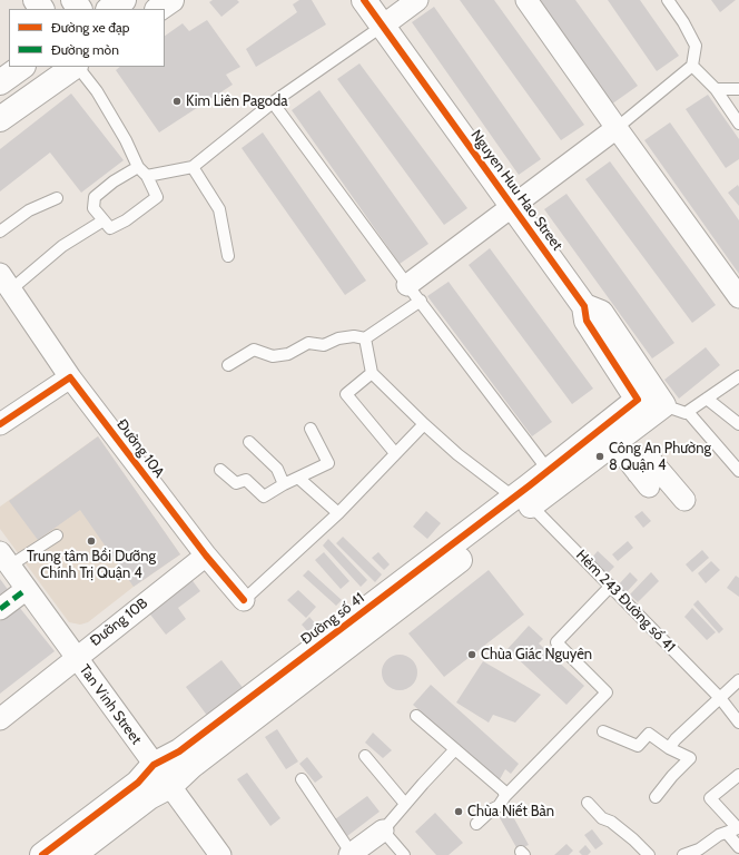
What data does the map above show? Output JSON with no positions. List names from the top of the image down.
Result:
{
  "streets": {
    "street": [
      "Nguyen Huu Hao Street",
      "Đường 10A",
      "Đường số 41",
      "Đường 10B",
      "Tan Vinh Street"
    ],
    "lane": ["Hẻm 243 Đường số 41"]
  },
  "crossings": [
    ["Nguyen Huu Hao Street", "Đường số 41"],
    ["Đường 10A", "Đường 10B"],
    ["Hẻm 243 Đường số 41", "Đường số 41"],
    ["Đường số 41", "Tan Vinh Street"],
    ["Đường 10B", "Tan Vinh Street"]
  ],
  "places": [
    "Kim Liên Pagoda",
    "Công An Phường 8 Quận 4",
    "Trung tâm Bồi Dưỡng Chính Trị Quận 4",
    "Chùa Giác Nguyên",
    "Chùa Niết Bàn"
  ],
  "legend": ["Đường xe đạp", "Đường mòn"]
}
